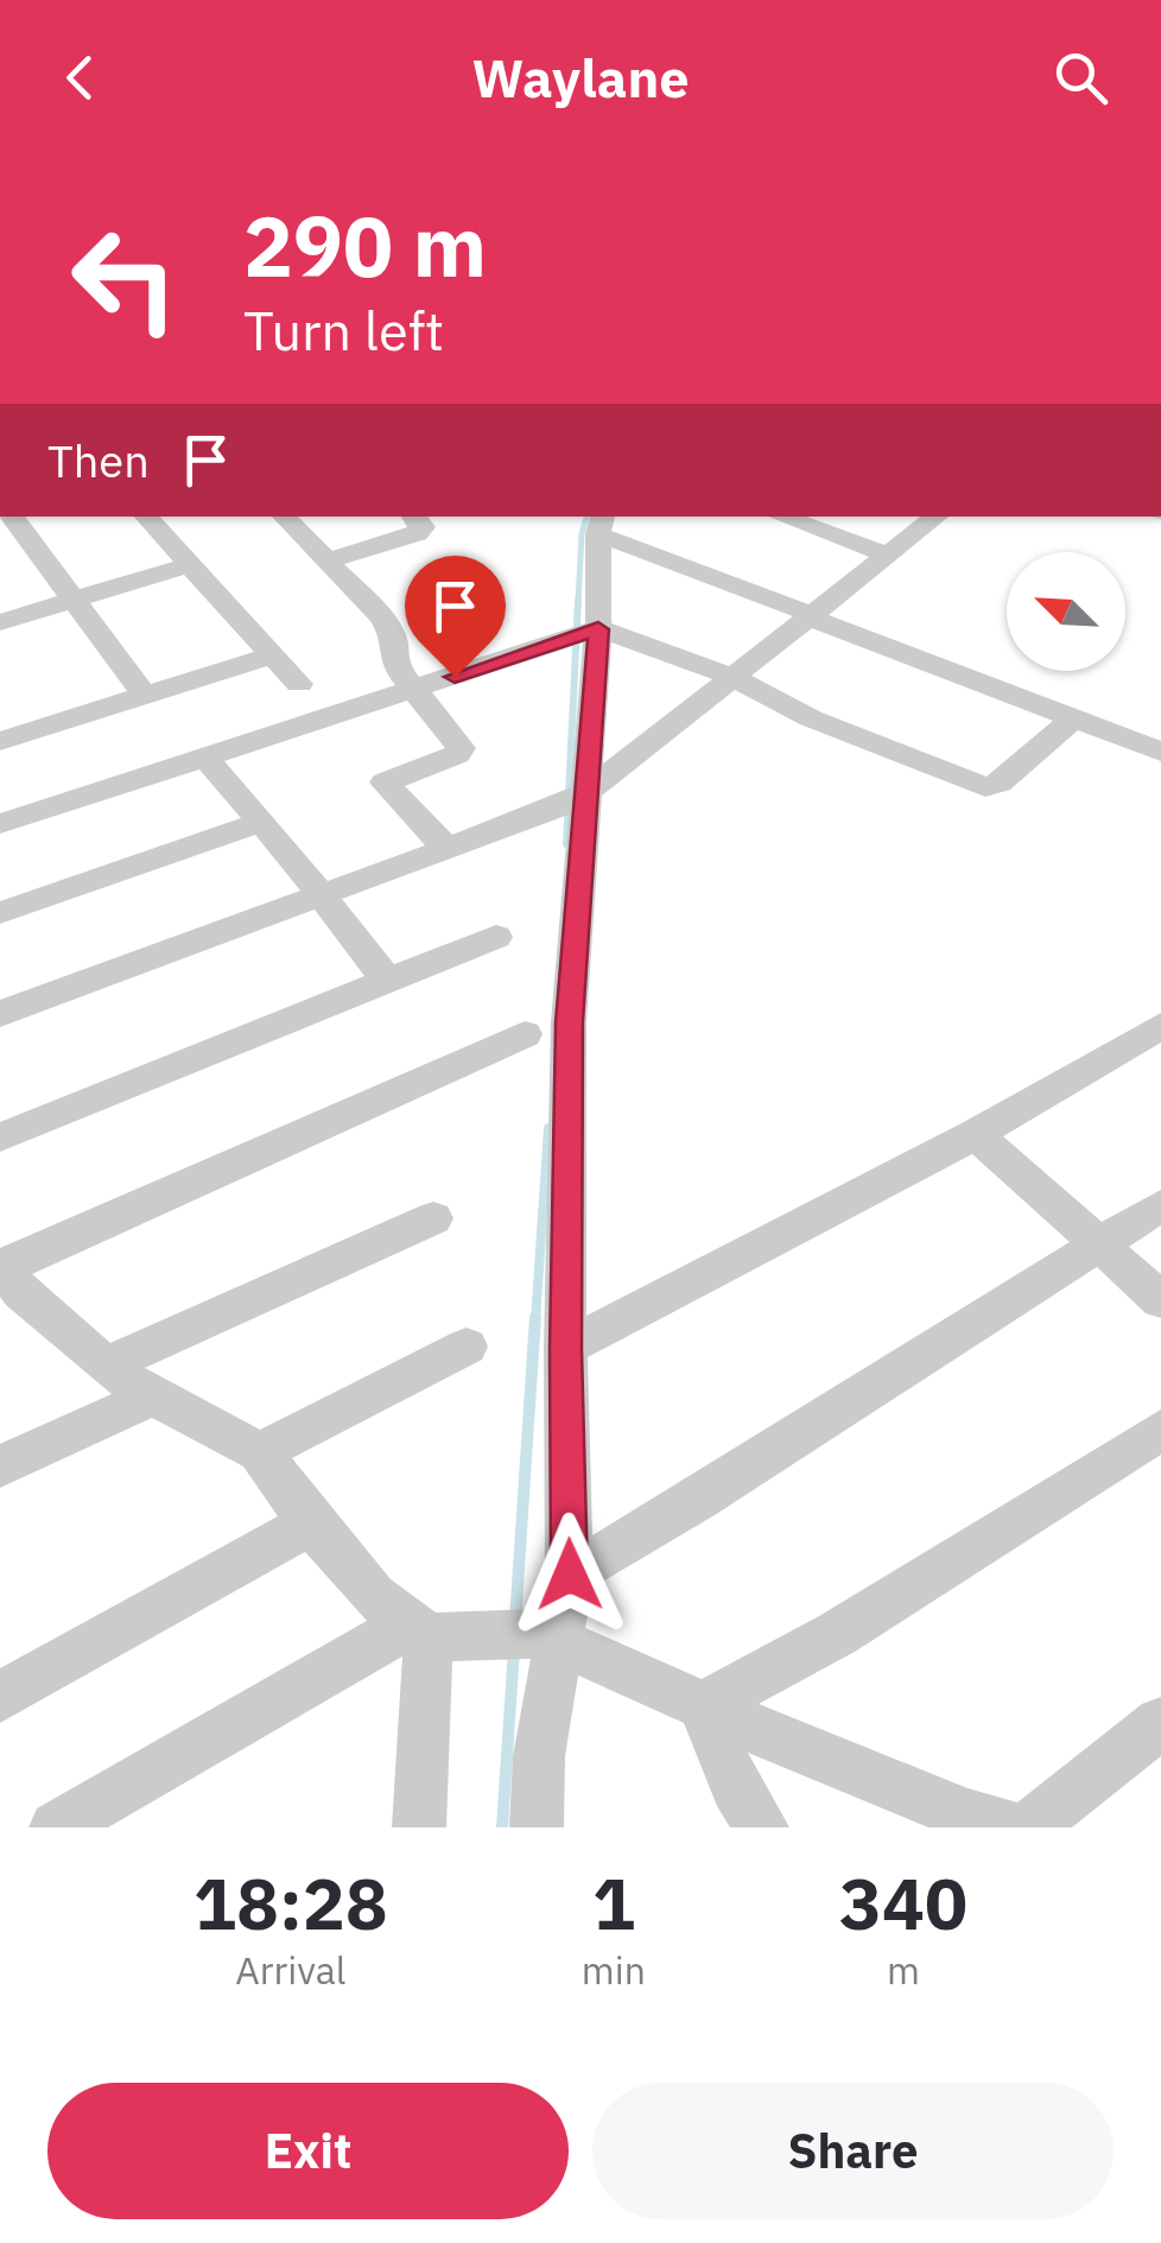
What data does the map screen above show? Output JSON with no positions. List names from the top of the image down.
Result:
{
  "north": "top left",
  "page": {
    "header": "Waylane",
    "turn": ["290 m", "Turn left"],
    "then": "Then",
    "eta": [
      "18:28",
      "Arrival",
      "1",
      "min",
      "340",
      "m"
    ],
    "buttons": ["Exit", "Share"]
  }
}
